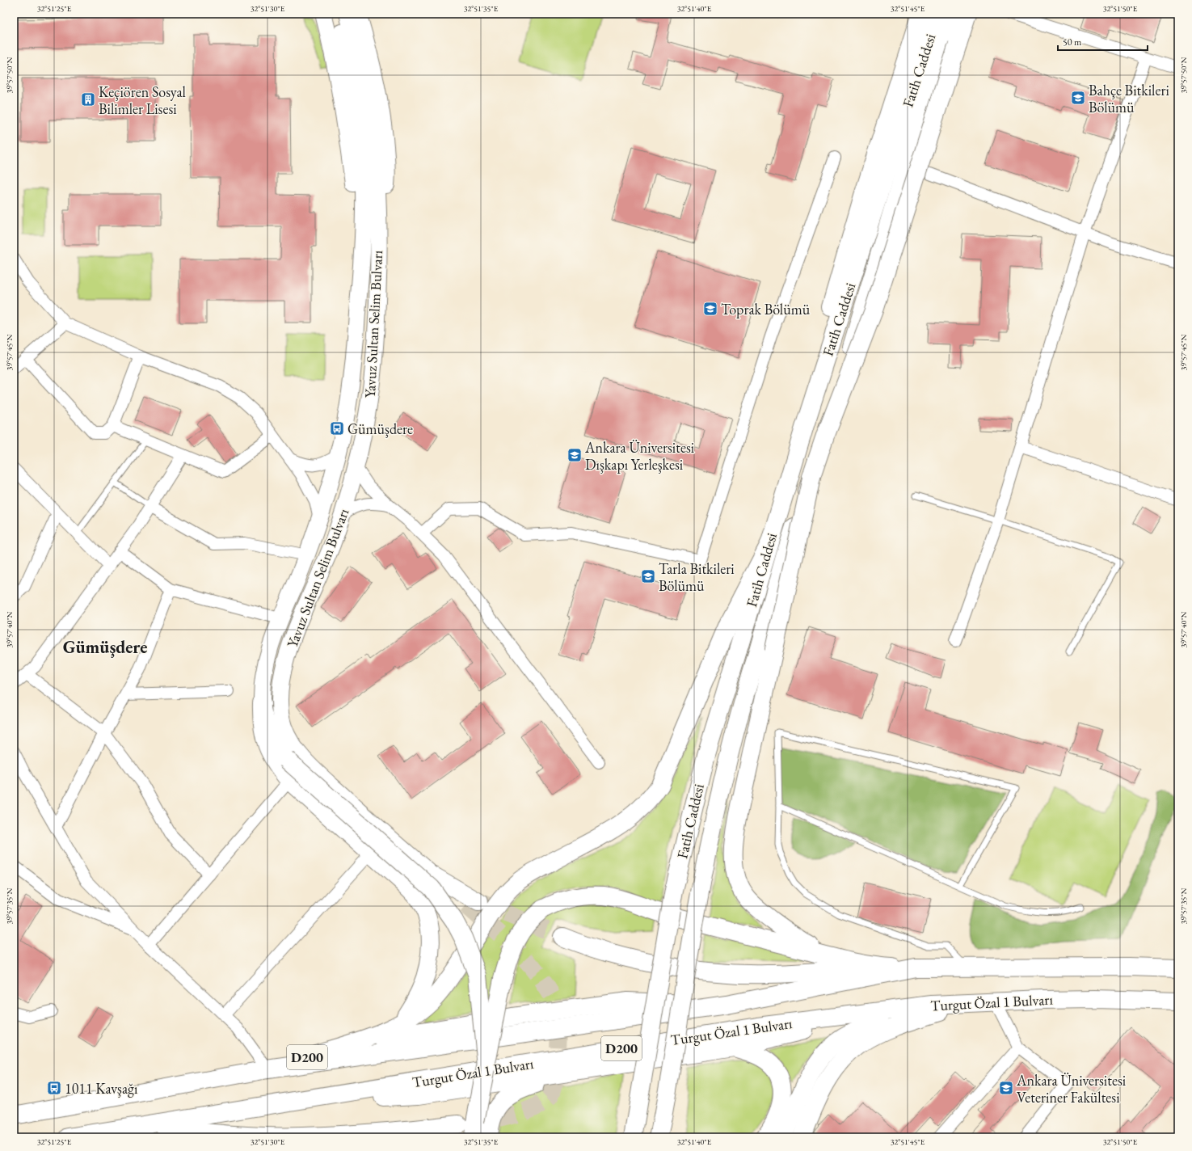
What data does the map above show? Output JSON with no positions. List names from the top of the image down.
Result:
{
  "streets": {
    "main road": [
      "Fatih Caddesi",
      "Yavuz Sultan Selim Bulvarı",
      "Turgut Özal 1 Bulvarı",
      "D200"
    ]
  },
  "crossings": [
    ["Turgut Özal 1 Bulvarı", "D200"]
  ],
  "districts": ["Gümüşdere"],
  "places": {
    "school or university": [
      "Bahçe Bitkileri Bölümü",
      "Toprak Bölümü",
      "Ankara Üniversitesi Dışkapı Yerleşkesi",
      "Tarla Bitkileri Bölümü",
      "Ankara Üniversitesi Veteriner Fakültesi"
    ],
    "building": ["Keçiören Sosyal Bilimler Lisesi"],
    "bus stop": ["Gümüşdere", "1011 Kavşağı"]
  },
  "scale_bar": "50 m",
  "coordinates": [
    "32°51'25\"E",
    "32°51'30\"E",
    "32°51'35\"E",
    "32°51'40\"E",
    "32°51'45\"E",
    "32°51'50\"E",
    "39°57'50\"N",
    "39°57'45\"N",
    "39°57'40\"N",
    "39°57'35\"N"
  ]
}
